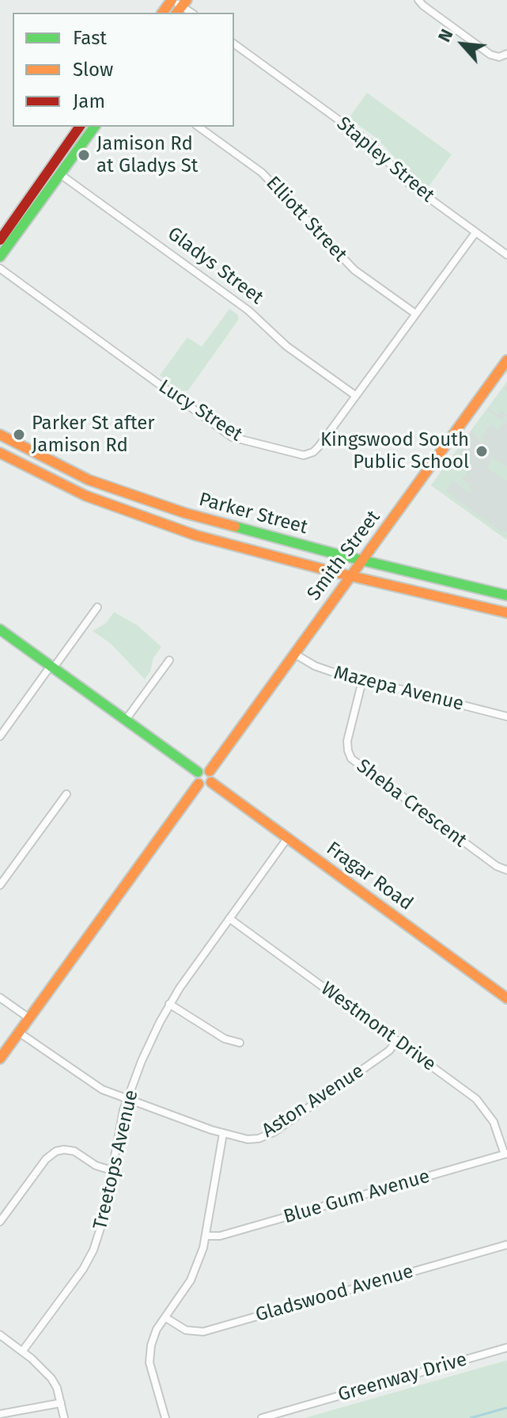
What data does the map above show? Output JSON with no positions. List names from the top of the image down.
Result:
{
  "streets": {
    "main road": [
      "Gladys Street",
      "Parker Street",
      "Smith Street",
      "Fragar Road"
    ],
    "street": [
      "Stapley Street",
      "Elliott Street",
      "Lucy Street",
      "Mazepa Avenue",
      "Sheba Crescent",
      "Westmont Drive",
      "Aston Avenue",
      "Treetops Avenue",
      "Blue Gum Avenue",
      "Gladswood Avenue",
      "Greenway Drive"
    ]
  },
  "crossings": [
    ["Stapley Street", "Lucy Street"],
    ["Elliott Street", "Lucy Street"],
    ["Gladys Street", "Lucy Street"],
    ["Parker Street", "Smith Street"],
    ["Smith Street", "Mazepa Avenue"],
    ["Smith Street", "Fragar Road"],
    ["Mazepa Avenue", "Sheba Crescent"],
    ["Fragar Road", "Treetops Avenue"],
    ["Westmont Drive", "Aston Avenue"],
    ["Westmont Drive", "Treetops Avenue"],
    ["Westmont Drive", "Blue Gum Avenue"],
    ["Aston Avenue", "Treetops Avenue"]
  ],
  "places": ["Jamison Rd at Gladys St", "Parker St after Jamison Rd", "Kingswood South Public School"],
  "legend": ["Fast", "Slow", "Jam"],
  "north": "top left"
}
